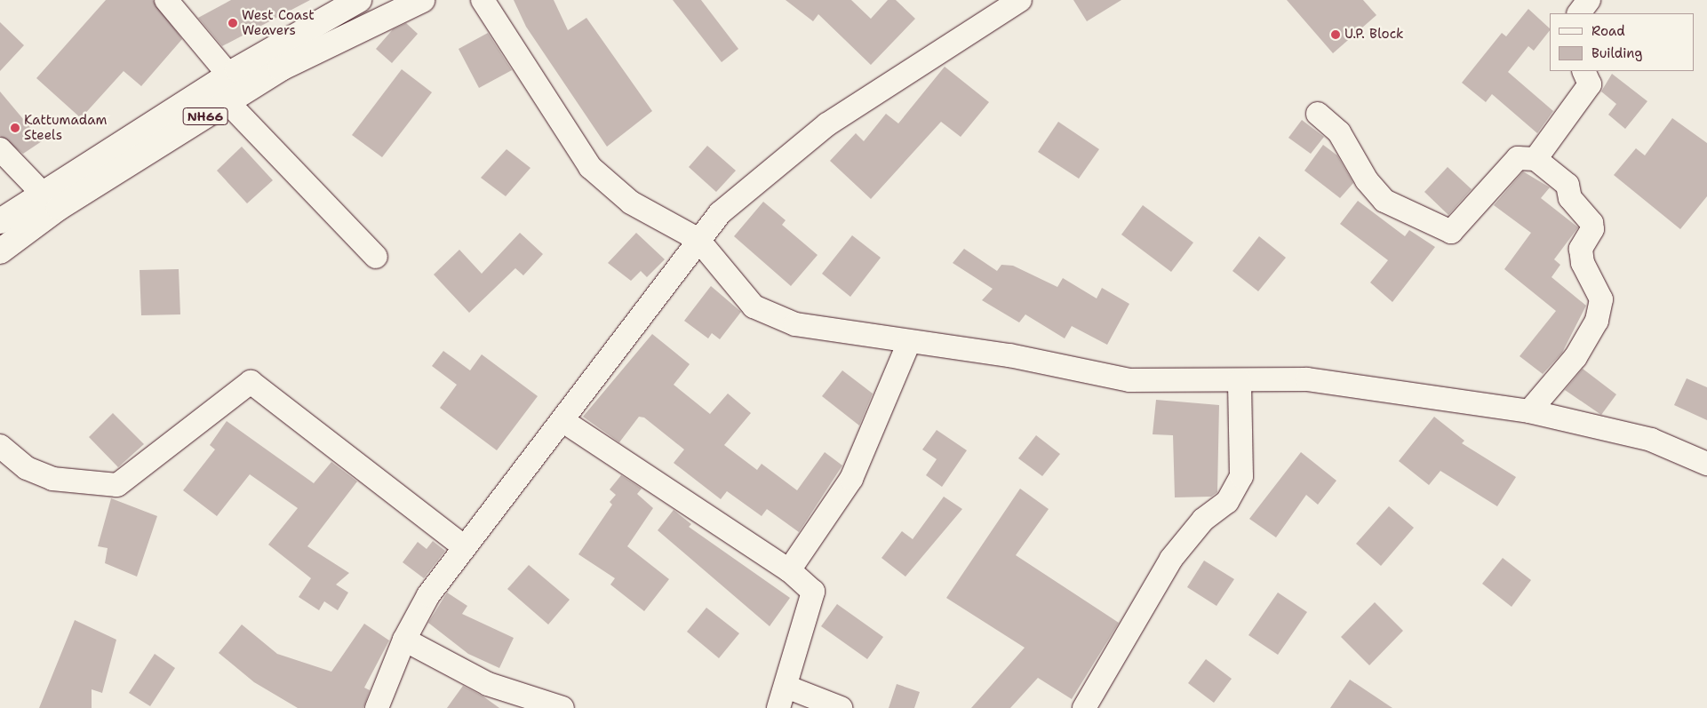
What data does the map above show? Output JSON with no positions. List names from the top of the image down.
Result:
{
  "streets": {
    "highway": ["NH66"]
  },
  "places": ["West Coast Weavers", "U.P. Block", "Kattumadam Steels"],
  "legend": ["Road", "Building"]
}
